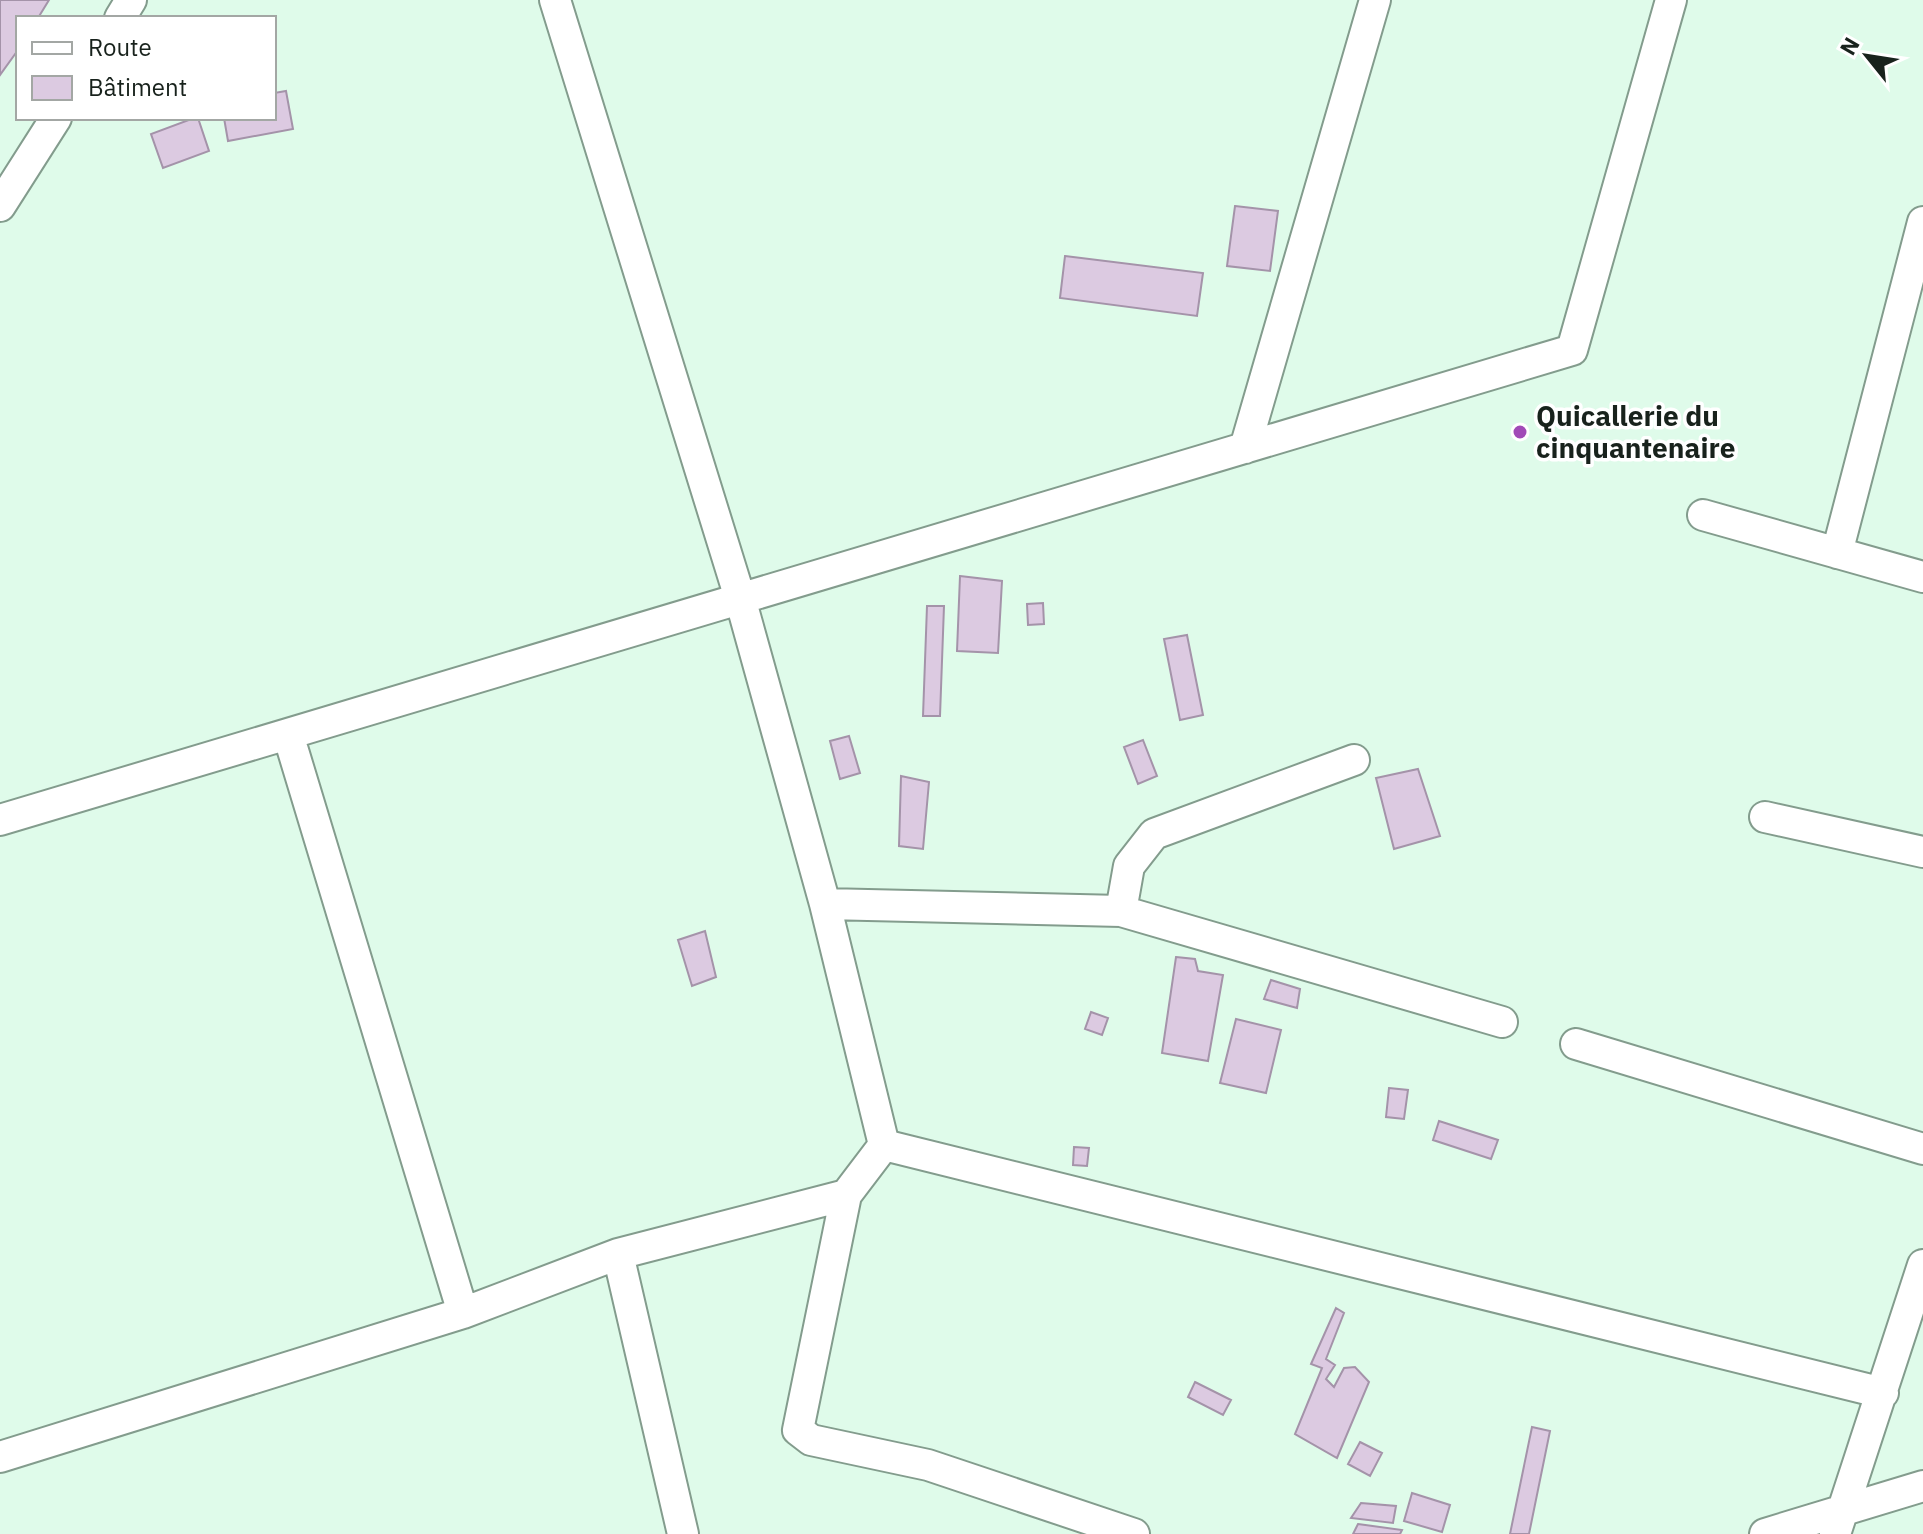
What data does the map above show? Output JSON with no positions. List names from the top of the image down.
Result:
{
  "places": ["Quicallerie du cinquantenaire"],
  "legend": ["Route", "Bâtiment"],
  "north": "top left"
}
